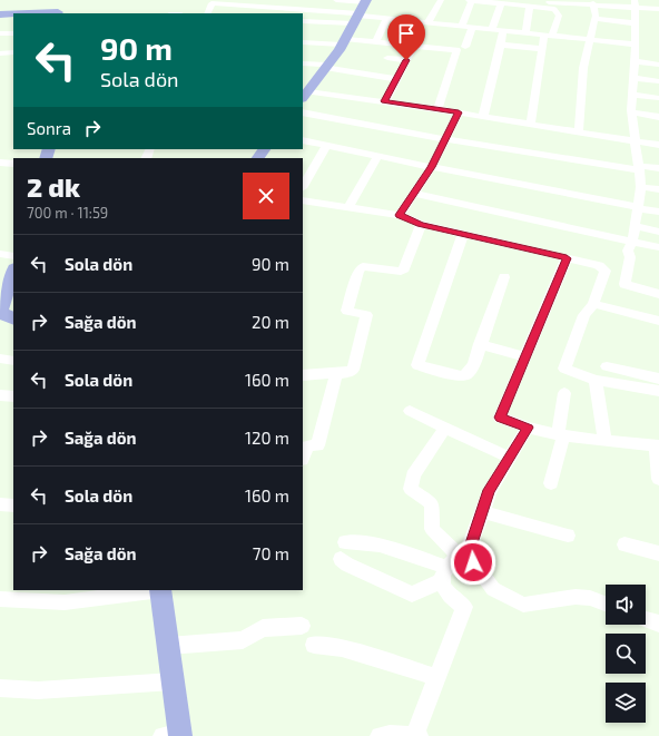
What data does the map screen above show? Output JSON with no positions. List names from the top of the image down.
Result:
{
  "page": {
    "turn": ["90 m", "Sola dön"],
    "then": "Sonra",
    "heading": ["2 dk", "700 m · 11:59"],
    "list": [
      {
        "name": "Sola dön",
        "value": "90 m"
      },
      {
        "name": "Sağa dön",
        "value": "20 m"
      },
      {
        "name": "Sola dön",
        "value": "160 m"
      },
      {
        "name": "Sağa dön",
        "value": "120 m"
      },
      {
        "name": "Sola dön",
        "value": "160 m"
      },
      {
        "name": "Sağa dön",
        "value": "70 m"
      }
    ]
  }
}
